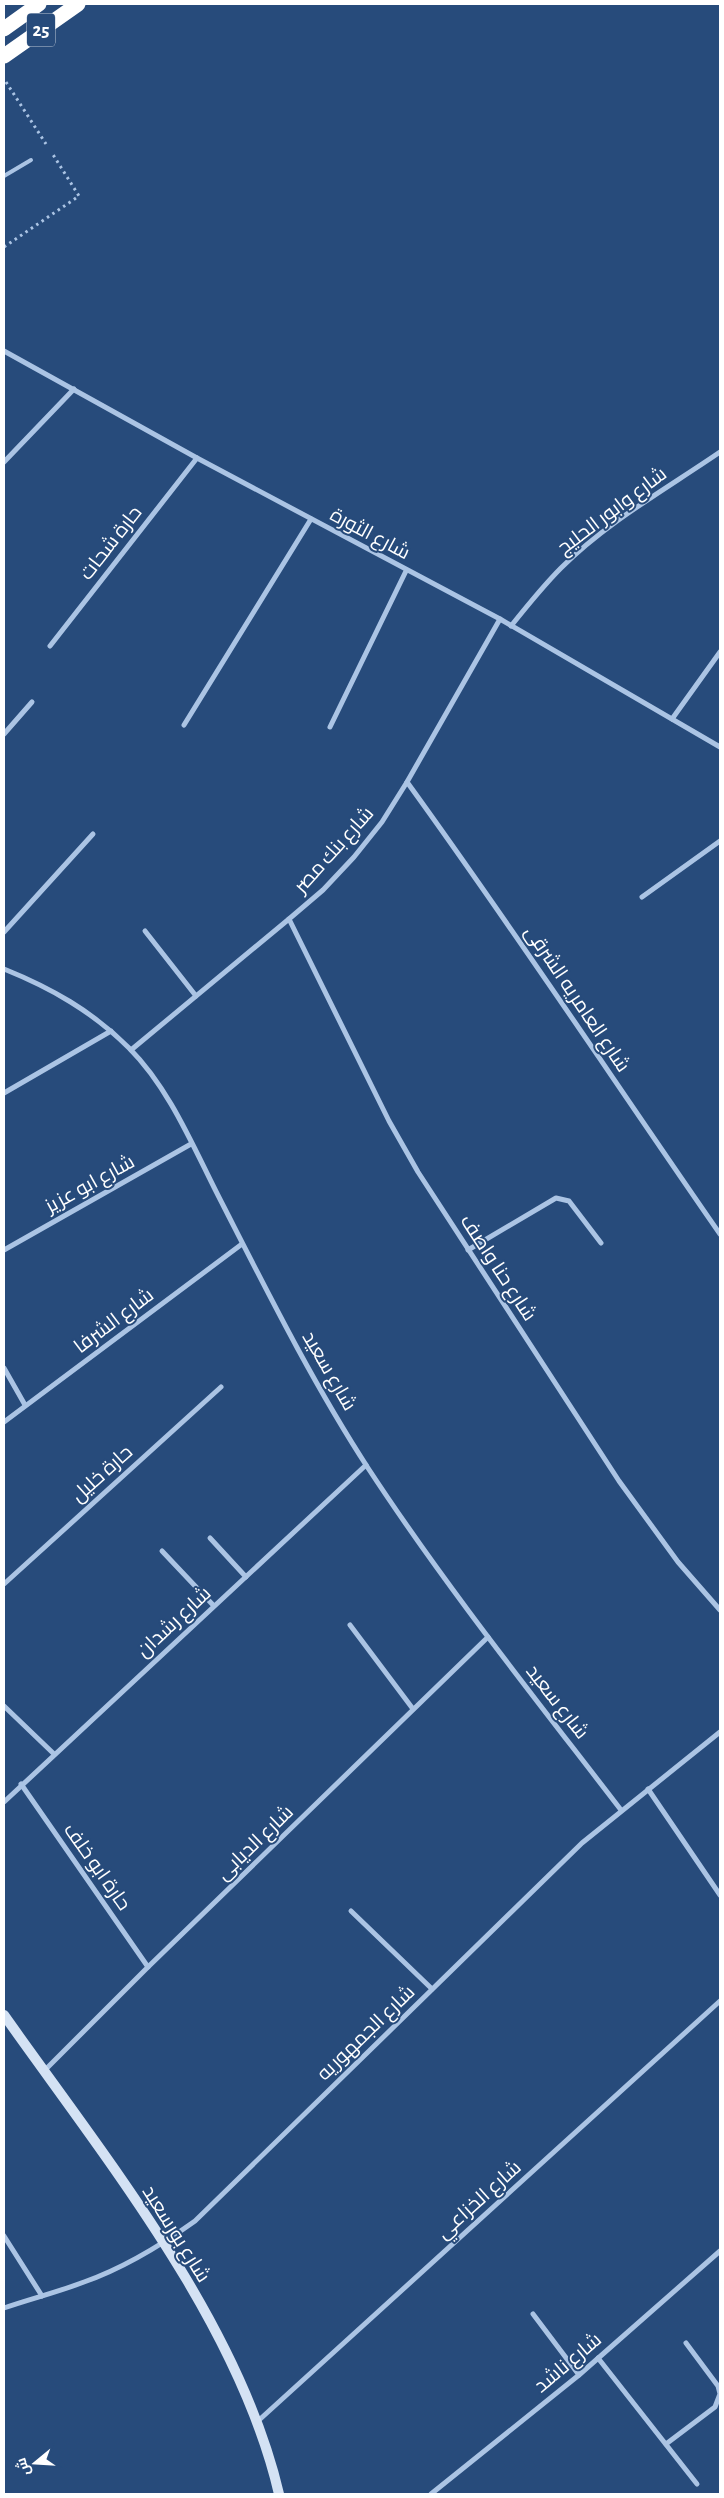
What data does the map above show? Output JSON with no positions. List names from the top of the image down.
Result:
{
  "streets": {
    "highway": ["25"],
    "main road": ["شارع بورسعيد"],
    "street": [
      "شارع وابور الحليج",
      "شارع الثورة",
      "حارة شحات",
      "شارع بنك مصر",
      "شارع العامريه الشرقى",
      "شارع ابو عزيز",
      "شارع حنا واصف",
      "شارع الشرفا",
      "شارع سعيد",
      "حارة خليل",
      "شارع رشدان",
      "شارع الديابى",
      "حارة ابو خلف",
      "شارع الجمهوريه",
      "شارع الخزاعي",
      "شارع ناشد"
    ]
  },
  "crossings": [
    ["شارع وابور الحليج", "شارع الثورة"],
    ["شارع الثورة", "حارة شحات"],
    ["شارع الثورة", "شارع بنك مصر"],
    ["شارع بنك مصر", "شارع العامريه الشرقى"],
    ["شارع بنك مصر", "شارع حنا واصف"],
    ["شارع بنك مصر", "شارع سعيد"],
    ["شارع ابو عزيز", "شارع سعيد"],
    ["شارع الشرفا", "شارع سعيد"],
    ["شارع سعيد", "شارع رشدان"],
    ["شارع سعيد", "شارع الديابى"],
    ["شارع سعيد", "شارع الجمهوريه"],
    ["شارع رشدان", "حارة ابو خلف"],
    ["شارع الديابى", "حارة ابو خلف"],
    ["شارع الديابى", "شارع بورسعيد"],
    ["شارع الجمهوريه", "شارع بورسعيد"],
    ["شارع الخزاعي", "شارع بورسعيد"]
  ],
  "north": "left"
}
